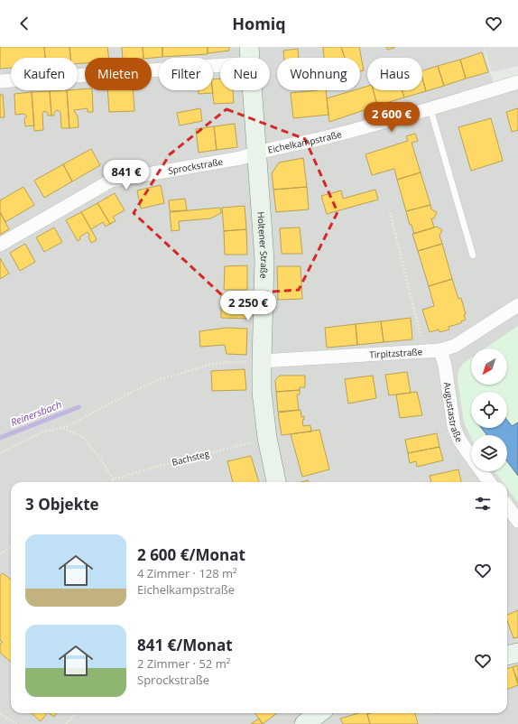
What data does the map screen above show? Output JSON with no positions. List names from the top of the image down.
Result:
{
  "streets": {
    "main road": ["Holtener Straße"],
    "street": [
      "Eichelkampstraße",
      "Sprockstraße",
      "Tirpitzstraße",
      "Augustastraße"
    ],
    "path": ["Bachsteg"]
  },
  "crossings": [
    ["Eichelkampstraße", "Sprockstraße"],
    ["Eichelkampstraße", "Holtener Straße"],
    ["Sprockstraße", "Holtener Straße"],
    ["Holtener Straße", "Tirpitzstraße"],
    ["Holtener Straße", "Bachsteg"],
    ["Tirpitzstraße", "Augustastraße"]
  ],
  "water": ["Reinersbach"],
  "north": "bottom left",
  "page": {
    "header": "Homiq",
    "chip": [
      "Kaufen",
      "Mieten",
      "Filter",
      "Neu",
      "Wohnung",
      "Haus"
    ],
    "price": ["2 600 €", "841 €", "2 250 €"],
    "heading": "3 Objekte",
    "list": [
      {
        "name": "2 600 €/Monat",
        "note": "4 Zimmer · 128 m² · Eichelkampstraße"
      },
      {
        "name": "841 €/Monat",
        "note": "2 Zimmer · 52 m² · Sprockstraße"
      }
    ]
  }
}
